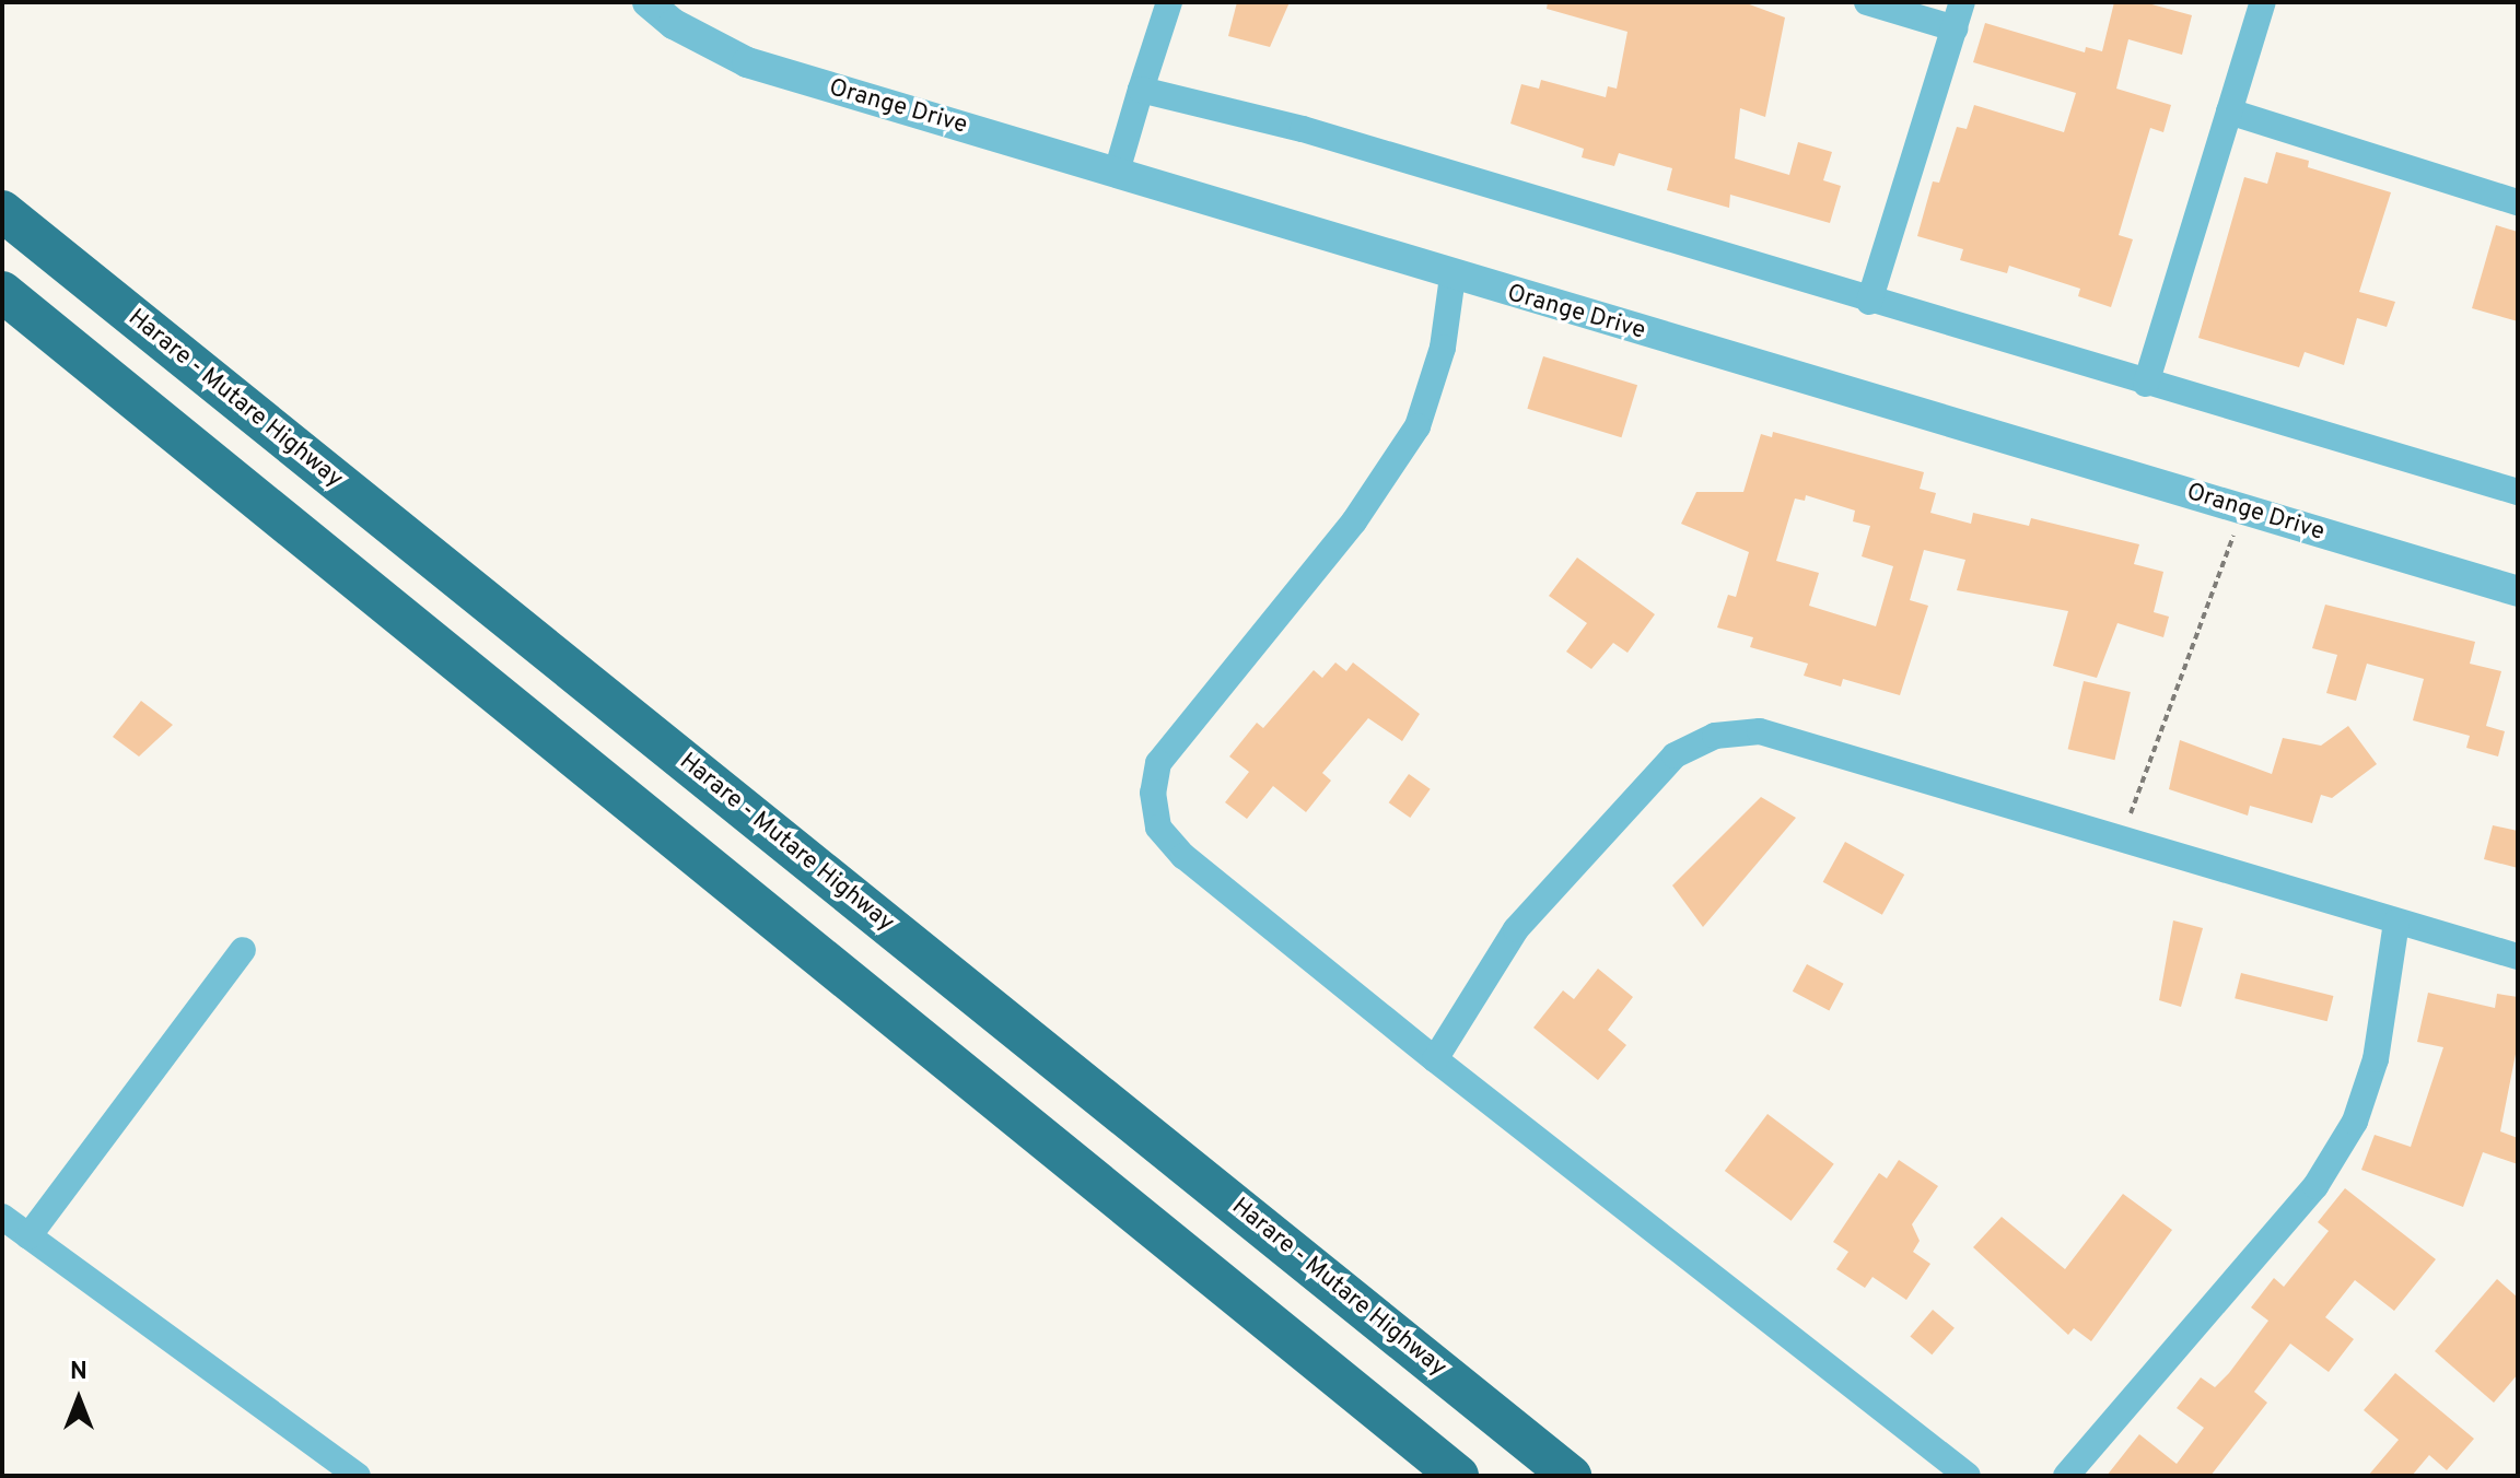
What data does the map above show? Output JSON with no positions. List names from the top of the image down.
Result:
{
  "streets": {
    "highway": ["Harare - Mutare Highway"],
    "street": ["Orange Drive"]
  },
  "north": "top"
}
